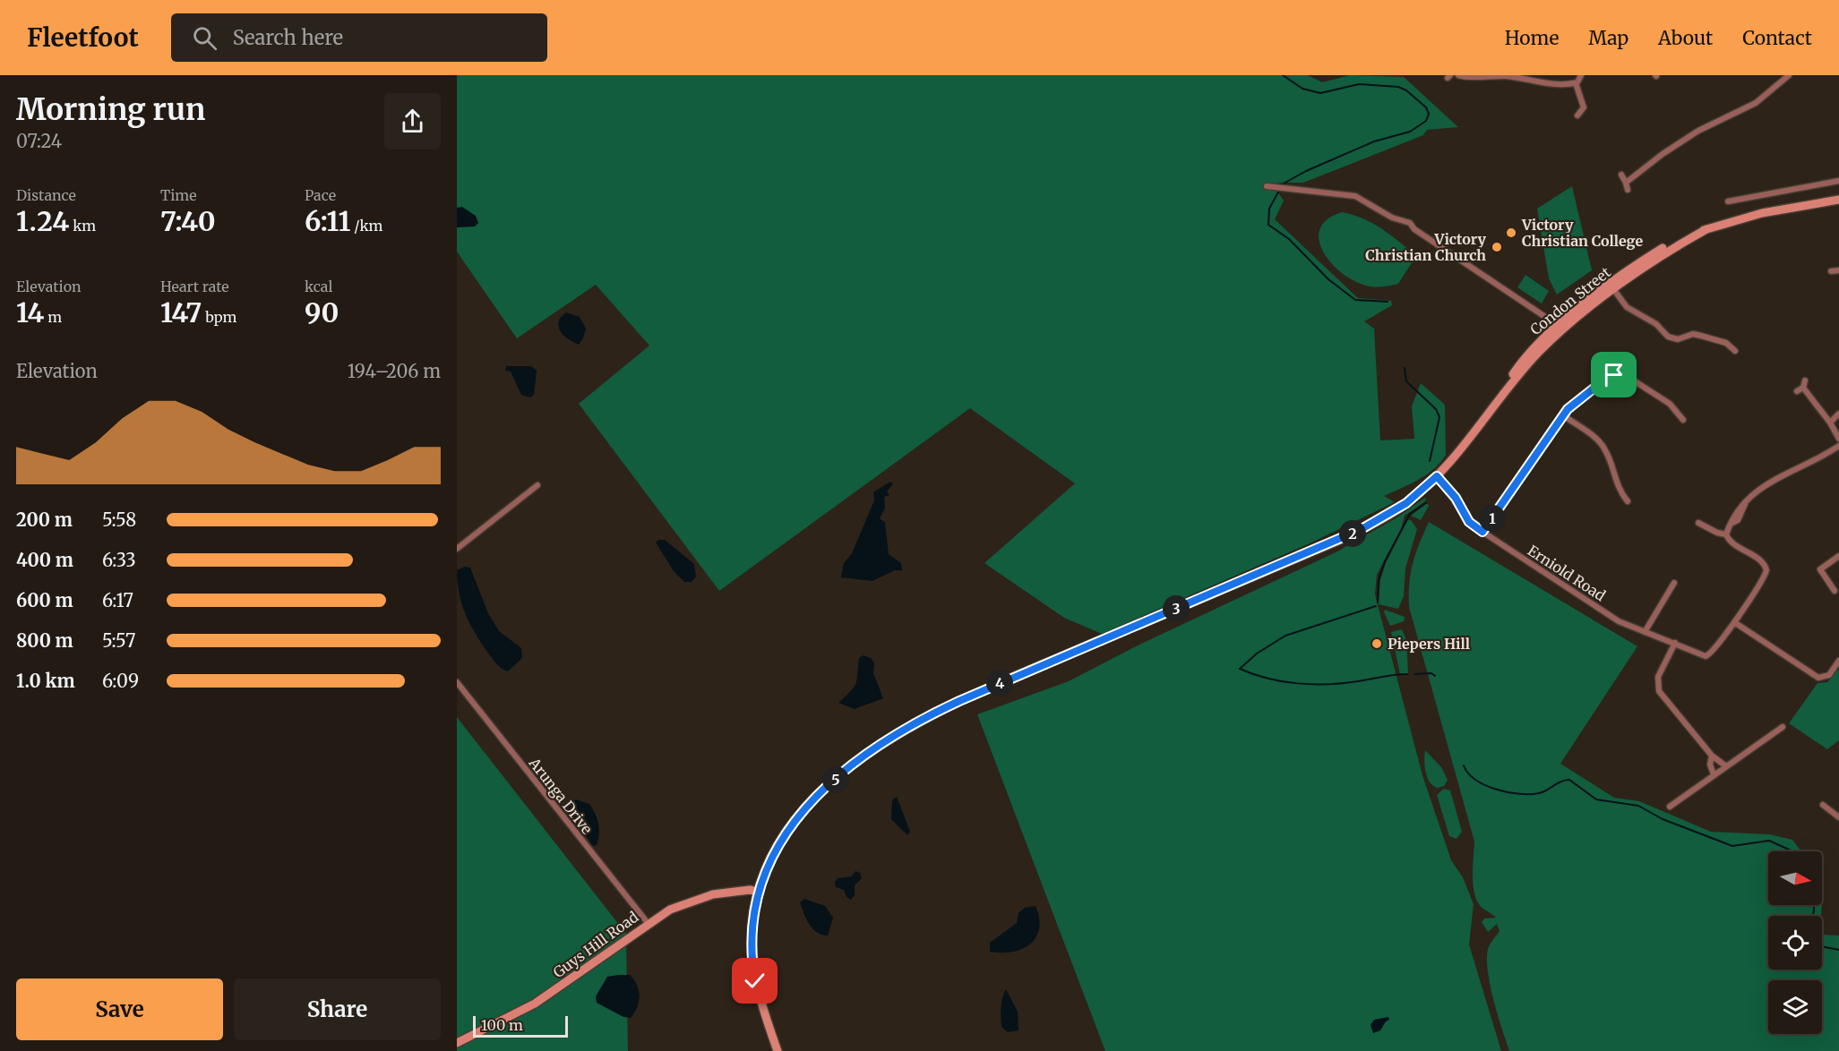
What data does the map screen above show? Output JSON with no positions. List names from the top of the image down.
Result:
{
  "streets": {
    "main road": ["Condon Street", "Guys Hill Road"],
    "street": ["Erniold Road", "Arunga Drive"]
  },
  "crossings": [
    ["Condon Street", "Erniold Road"],
    ["Condon Street", "Guys Hill Road"],
    ["Arunga Drive", "Guys Hill Road"]
  ],
  "places": ["Victory Christian College", "Victory Christian Church", "Piepers Hill"],
  "scale_bar": "100 m",
  "north": "right",
  "page": {
    "header": "Fleetfoot",
    "search": "Search here",
    "nav": [
      "Home",
      "Map",
      "About",
      "Contact"
    ],
    "heading": ["Morning run", "07:24"],
    "stats": [
      ["Distance", "1.24 km"],
      ["Time", "7:40"],
      ["Pace", "6:11 /km"],
      ["Elevation", "14 m"],
      ["Heart rate", "147 bpm"],
      ["kcal", "90"]
    ],
    "chart": ["Elevation", "194–206 m"],
    "list": [
      {
        "name": "200 m",
        "note": "5:58"
      },
      {
        "name": "400 m",
        "note": "6:33"
      },
      {
        "name": "600 m",
        "note": "6:17"
      },
      {
        "name": "800 m",
        "note": "5:57"
      },
      {
        "name": "1.0 km",
        "note": "6:09"
      }
    ],
    "pins": [
      "1",
      "2",
      "3",
      "4",
      "5"
    ],
    "buttons": ["Save", "Share"],
    "scale": "100 m"
  }
}
